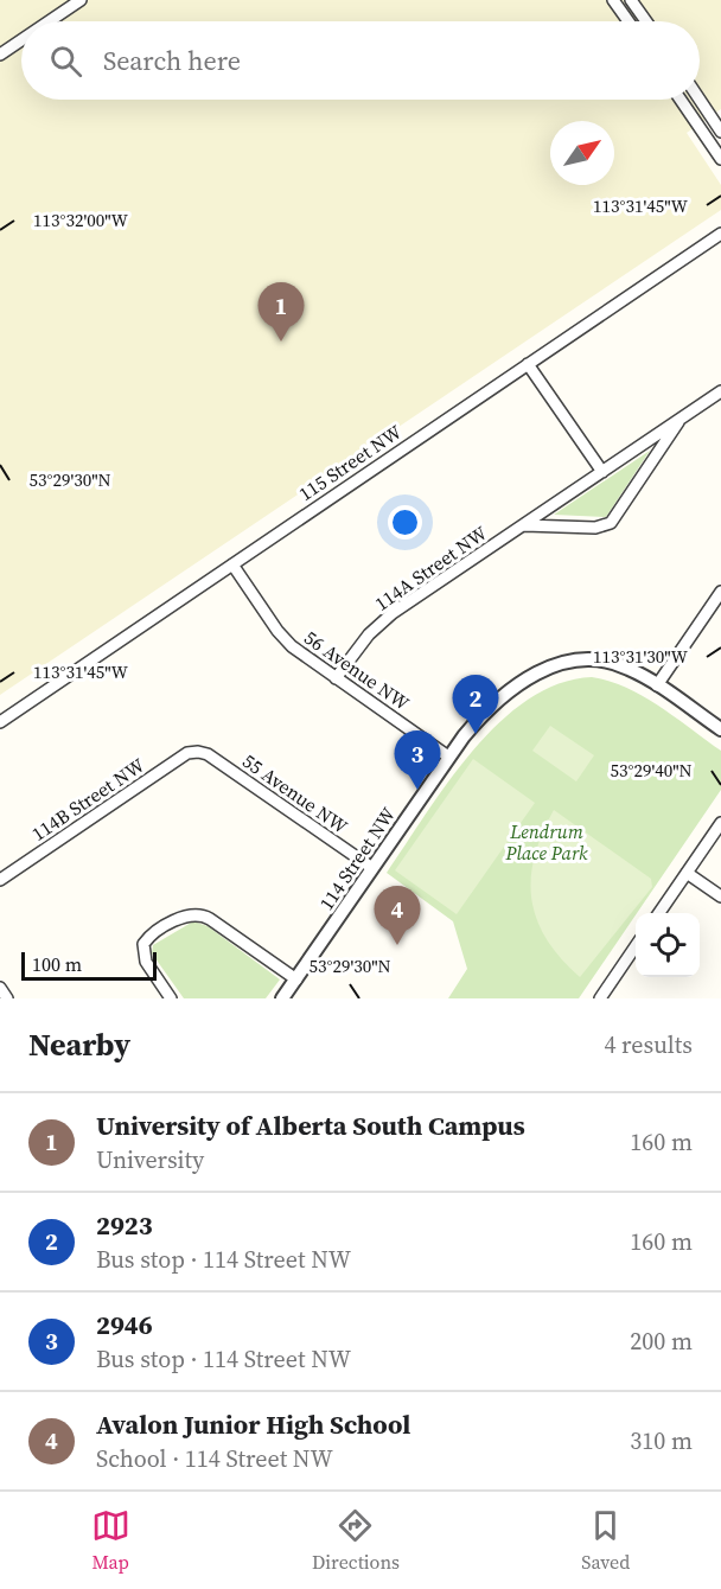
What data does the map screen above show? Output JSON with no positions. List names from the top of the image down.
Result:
{
  "streets": {
    "street": [
      "115 Street NW",
      "114A Street NW",
      "56 Avenue NW",
      "55 Avenue NW",
      "114B Street NW",
      "114 Street NW"
    ]
  },
  "crossings": [
    ["115 Street NW", "56 Avenue NW"],
    ["114A Street NW", "56 Avenue NW"],
    ["56 Avenue NW", "114 Street NW"],
    ["55 Avenue NW", "114B Street NW"],
    ["55 Avenue NW", "114 Street NW"]
  ],
  "parks": ["Lendrum Place Park"],
  "scale_bar": "100 m",
  "north": "top right",
  "page": {
    "search": "Search here",
    "pins": [
      "1",
      "2",
      "3",
      "4"
    ],
    "scale": "100 m",
    "heading": ["Nearby", "4 results"],
    "list": [
      {
        "mark": "1",
        "name": "University of Alberta South Campus",
        "note": "University",
        "value": "160 m"
      },
      {
        "mark": "2",
        "name": "2923",
        "note": "Bus stop · 114 Street NW",
        "value": "160 m"
      },
      {
        "mark": "3",
        "name": "2946",
        "note": "Bus stop · 114 Street NW",
        "value": "200 m"
      },
      {
        "mark": "4",
        "name": "Avalon Junior High School",
        "note": "School · 114 Street NW",
        "value": "310 m"
      }
    ],
    "nav": ["Map", "Directions", "Saved"]
  },
  "coordinates": [
    "113°31'45\"W",
    "113°32'00\"W",
    "53°29'30\"N",
    "113°31'30\"W",
    "53°29'40\"N"
  ]
}
